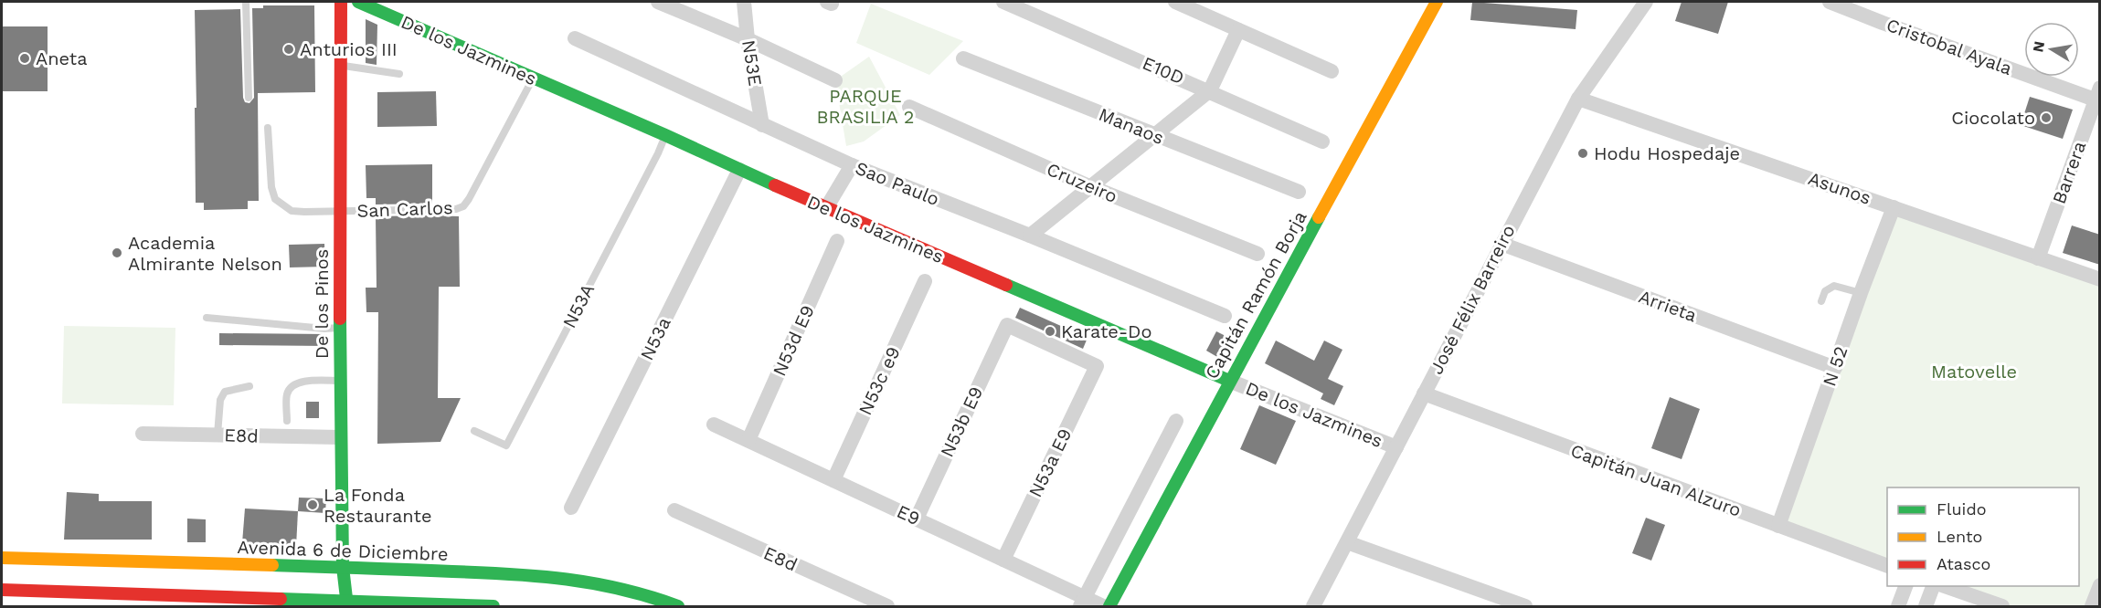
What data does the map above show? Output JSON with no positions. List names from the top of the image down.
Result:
{
  "streets": {
    "street": [
      "Cristobal Ayala",
      "De los Jazmines",
      "N53E",
      "E10D",
      "Manaos",
      "Barrera",
      "Cruzeiro",
      "Sao Paulo",
      "Asunos",
      "Capitán Ramón Borja",
      "José Félix Barreiro",
      "De los Pinos",
      "Arrieta",
      "N53a",
      "N53d E9",
      "N 52",
      "N53c e9",
      "N53b E9",
      "E8d",
      "N53a E9",
      "Capitán Juan Alzuro",
      "E9",
      "Avenida 6 de Diciembre"
    ],
    "lane": ["San Carlos", "N53A"]
  },
  "crossings": [
    ["Cristobal Ayala", "Barrera"],
    ["De los Jazmines", "San Carlos"],
    ["De los Jazmines", "Capitán Ramón Borja"],
    ["De los Jazmines", "José Félix Barreiro"],
    ["De los Jazmines", "N53A"],
    ["De los Jazmines", "N53a"],
    ["N53E", "Sao Paulo"],
    ["Barrera", "Asunos"],
    ["Asunos", "José Félix Barreiro"],
    ["Asunos", "N 52"],
    ["San Carlos", "De los Pinos"],
    ["José Félix Barreiro", "Arrieta"],
    ["José Félix Barreiro", "Capitán Juan Alzuro"],
    ["De los Pinos", "E8d"],
    ["De los Pinos", "Avenida 6 de Diciembre"],
    ["Arrieta", "N 52"],
    ["N53d E9", "E9"],
    ["N 52", "Capitán Juan Alzuro"],
    ["N53c e9", "E9"],
    ["N53b E9", "N53a E9"],
    ["N53b E9", "E9"],
    ["N53a E9", "E9"]
  ],
  "parks": ["PARQUE BRASILIA 2", "Matovelle"],
  "places": [
    "Anturios III",
    "Aneta",
    "Ciocolato",
    "Hodu Hospedaje",
    "Academia Almirante Nelson",
    "Karate-Do",
    "La Fonda Restaurante"
  ],
  "legend": ["Fluido", "Lento", "Atasco"],
  "north": "left"
}
